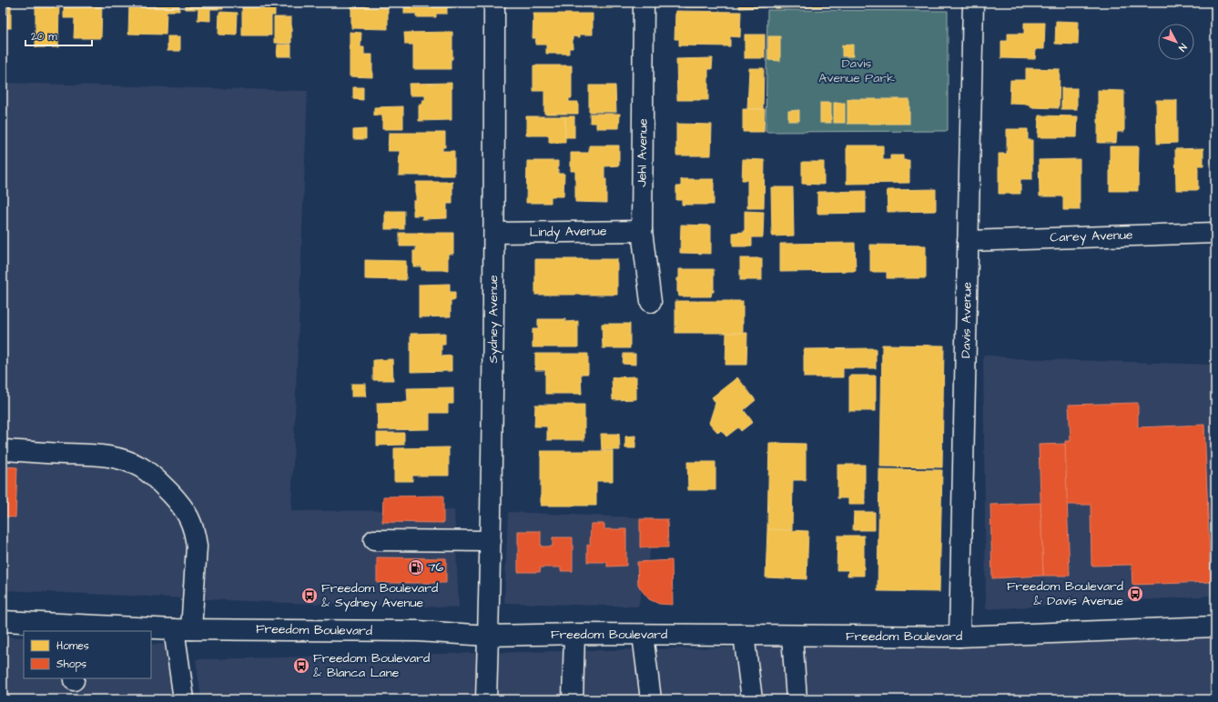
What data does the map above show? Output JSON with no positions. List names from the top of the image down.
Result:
{
  "streets": {
    "street": [
      "Jehl Avenue",
      "Lindy Avenue",
      "Carey Avenue",
      "Sydney Avenue",
      "Davis Avenue",
      "Freedom Boulevard"
    ]
  },
  "crossings": [
    ["Jehl Avenue", "Lindy Avenue"],
    ["Lindy Avenue", "Sydney Avenue"],
    ["Carey Avenue", "Davis Avenue"],
    ["Sydney Avenue", "Freedom Boulevard"],
    ["Davis Avenue", "Freedom Boulevard"]
  ],
  "parks": ["Davis Avenue Park"],
  "places": {
    "fuel station": ["76"],
    "bus stop": ["Freedom Boulevard & Davis Avenue", "Freedom Boulevard & Sydney Avenue", "Freedom Boulevard & Blanca Lane"]
  },
  "legend": ["Homes", "Shops"],
  "scale_bar": "20 m",
  "north": "bottom right"
}
